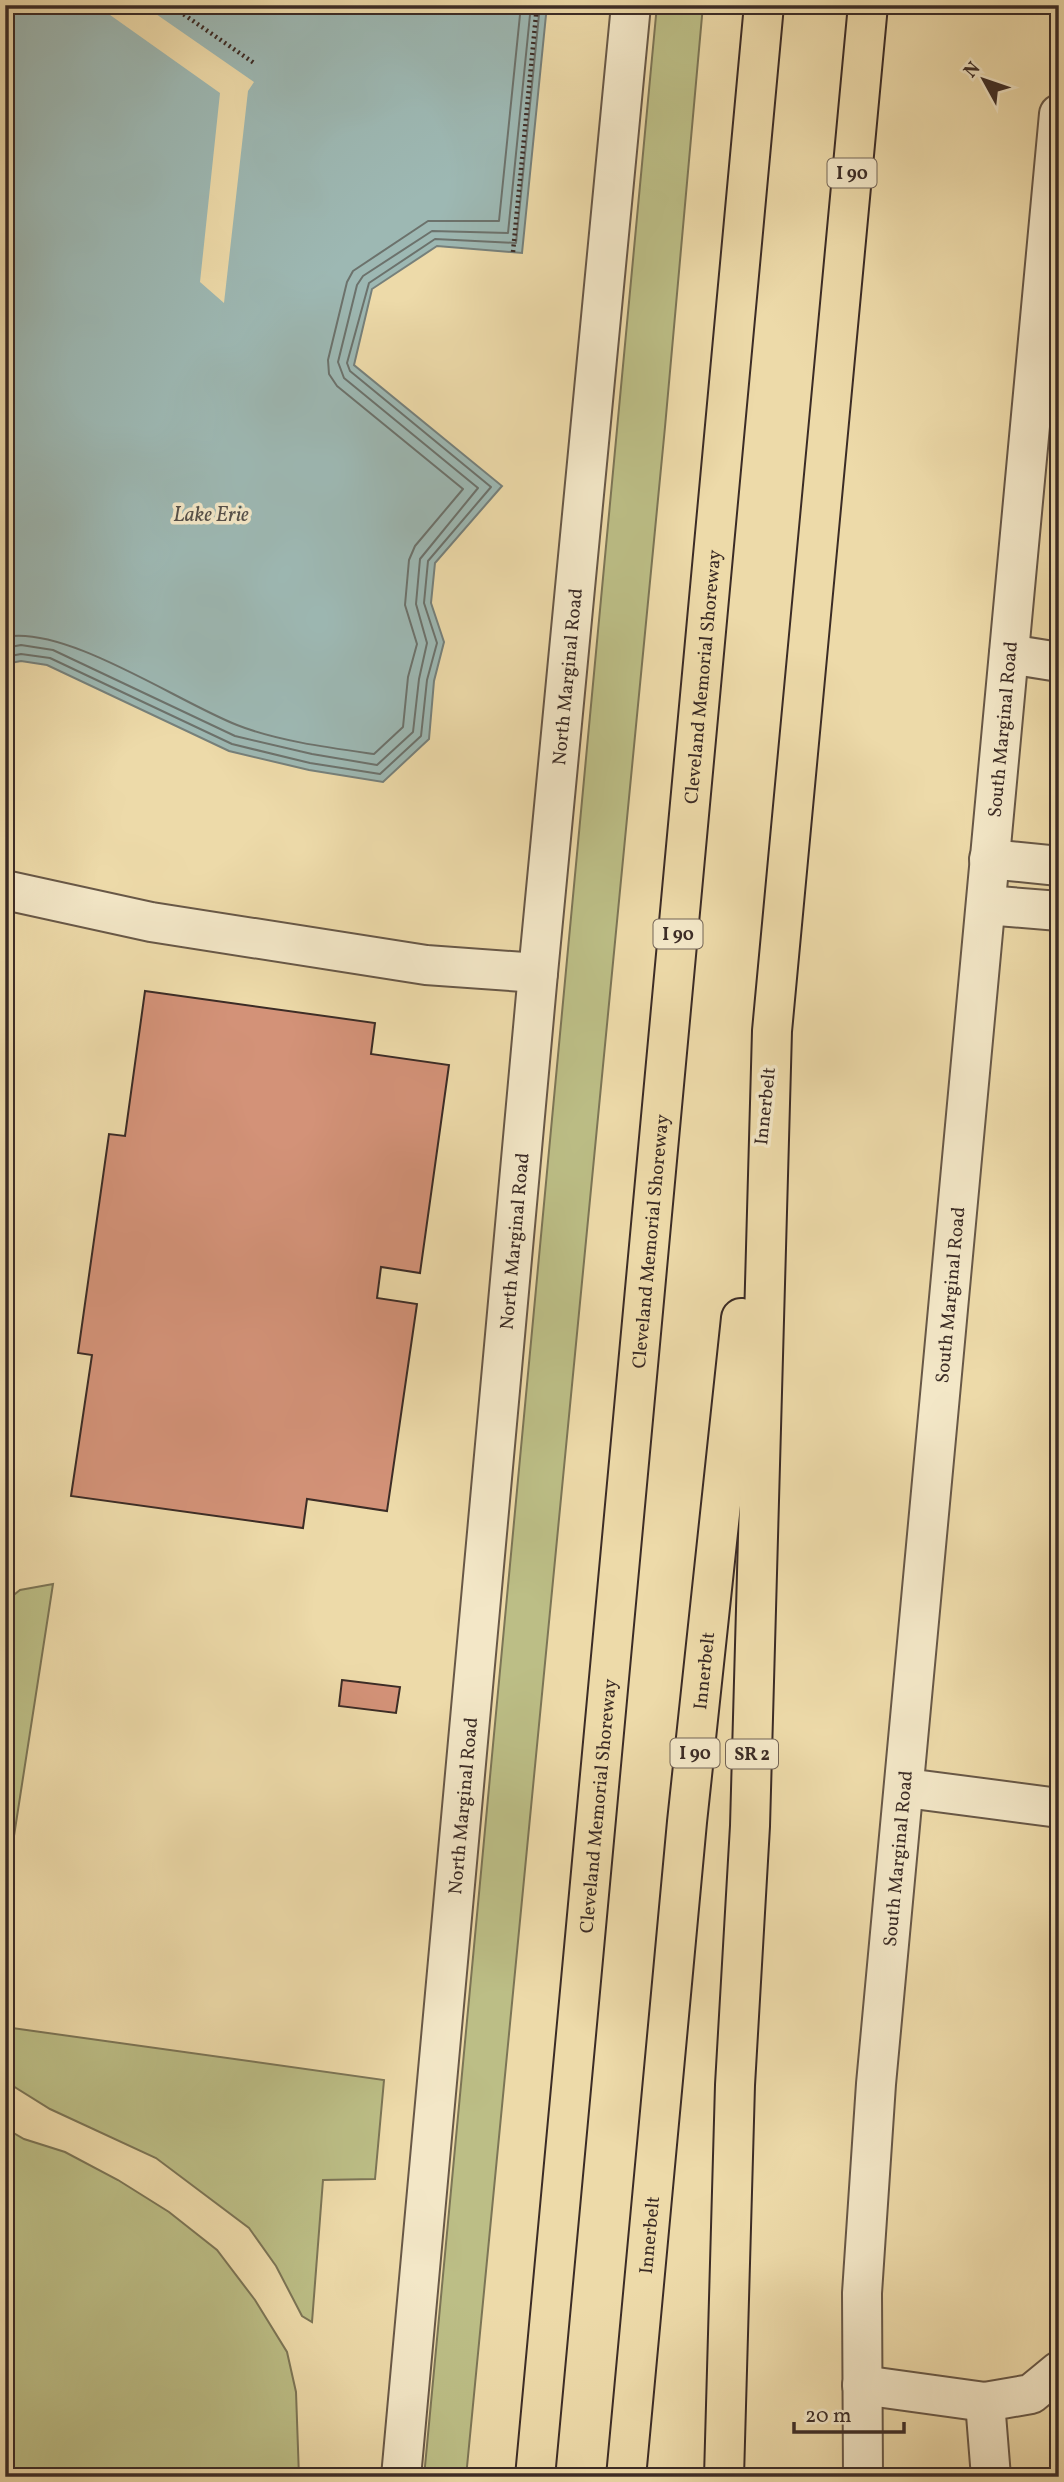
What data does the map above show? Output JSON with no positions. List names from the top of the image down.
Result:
{
  "streets": {
    "highway": [
      "I 90",
      "Cleveland Memorial Shoreway",
      "Innerbelt",
      "SR 2"
    ],
    "street": ["North Marginal Road", "South Marginal Road"]
  },
  "crossings": [
    ["I 90", "Innerbelt"],
    ["I 90", "SR 2"],
    ["Innerbelt", "SR 2"]
  ],
  "water": ["Lake Erie"],
  "scale_bar": "20 m",
  "north": "top left"
}
